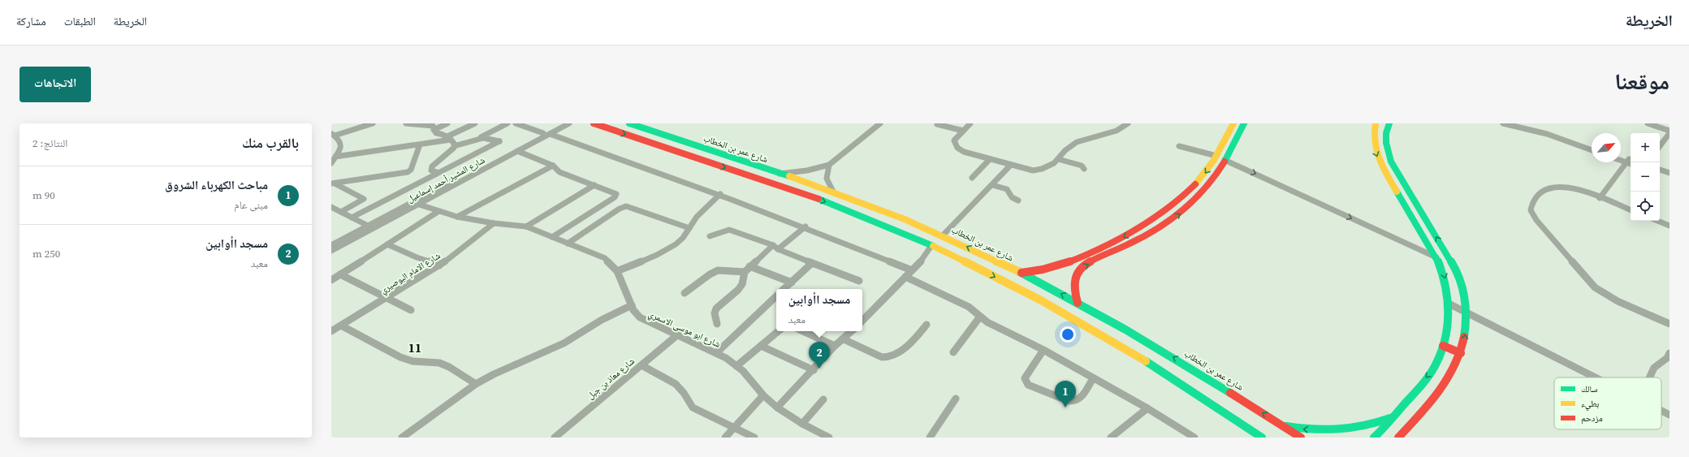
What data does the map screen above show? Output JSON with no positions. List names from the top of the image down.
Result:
{
  "streets": {
    "street": [
      "شارع عمر بن الخطاب",
      "شارع المشير أحمد إسماعيل",
      "شارع الامام البوصيري",
      "شارع ابو موسى الاسمري",
      "شارع معاذ بن جبل"
    ]
  },
  "crossings": [
    ["شارع المشير أحمد إسماعيل", "شارع ابو موسى الاسمري"],
    ["شارع الامام البوصيري", "شارع ابو موسى الاسمري"],
    ["شارع ابو موسى الاسمري", "شارع معاذ بن جبل"]
  ],
  "districts": ["11"],
  "legend": ["سالك", "بطيء", "مزدحم"],
  "north": "top right",
  "page": {
    "header": "الخريطة",
    "nav": ["الخريطة", "الطبقات", "مشاركة"],
    "title": "موقعنا",
    "buttons": "الاتجاهات",
    "heading": ["بالقرب منك", "النتائج: 2"],
    "map_buttons": ["+", "−"],
    "list": [
      {
        "mark": "1",
        "name": "مباحث الكهرباء الشروق",
        "note": "مبنى عام",
        "value": "90 m"
      },
      {
        "mark": "2",
        "name": "مسجد اأوابين",
        "note": "معبد",
        "value": "250 m"
      }
    ],
    "popup": ["مسجد اأوابين", "معبد"],
    "pins": ["2", "1"]
  }
}
